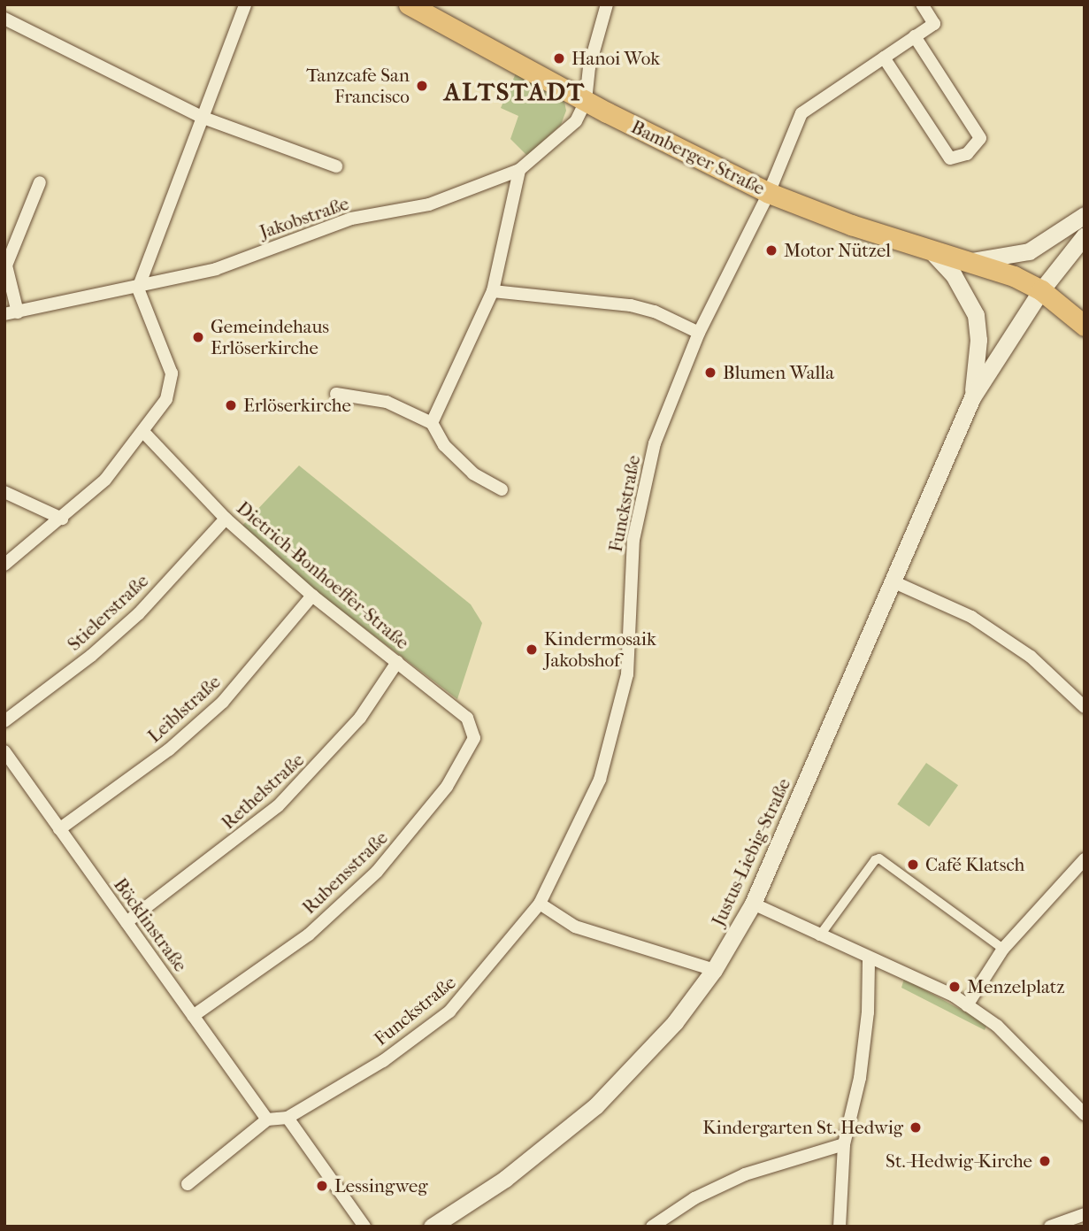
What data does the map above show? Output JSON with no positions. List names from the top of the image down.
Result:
{
  "streets": {
    "main road": ["Bamberger Straße", "Justus-Liebig-Straße"],
    "street": [
      "Jakobstraße",
      "Funckstraße",
      "Dietrich-Bonhoeffer-Straße",
      "Stielerstraße",
      "Leiblstraße",
      "Rethelstraße",
      "Rubensstraße",
      "Böcklinstraße"
    ]
  },
  "crossings": [
    ["Bamberger Straße", "Jakobstraße"],
    ["Bamberger Straße", "Funckstraße"],
    ["Dietrich-Bonhoeffer-Straße", "Stielerstraße"],
    ["Dietrich-Bonhoeffer-Straße", "Leiblstraße"],
    ["Dietrich-Bonhoeffer-Straße", "Rethelstraße"],
    ["Dietrich-Bonhoeffer-Straße", "Rubensstraße"],
    ["Leiblstraße", "Böcklinstraße"],
    ["Rethelstraße", "Böcklinstraße"],
    ["Rubensstraße", "Böcklinstraße"]
  ],
  "districts": ["ALTSTADT"],
  "places": [
    "Hanoi Wok",
    "Tanzcafe San Francisco",
    "Motor Nützel",
    "Gemeindehaus Erlöserkirche",
    "Blumen Walla",
    "Erlöserkirche",
    "Kindermosaik Jakobshof",
    "Café Klatsch",
    "Menzelplatz",
    "Kindergarten St. Hedwig",
    "St.-Hedwig-Kirche",
    "Lessingweg"
  ]
}
